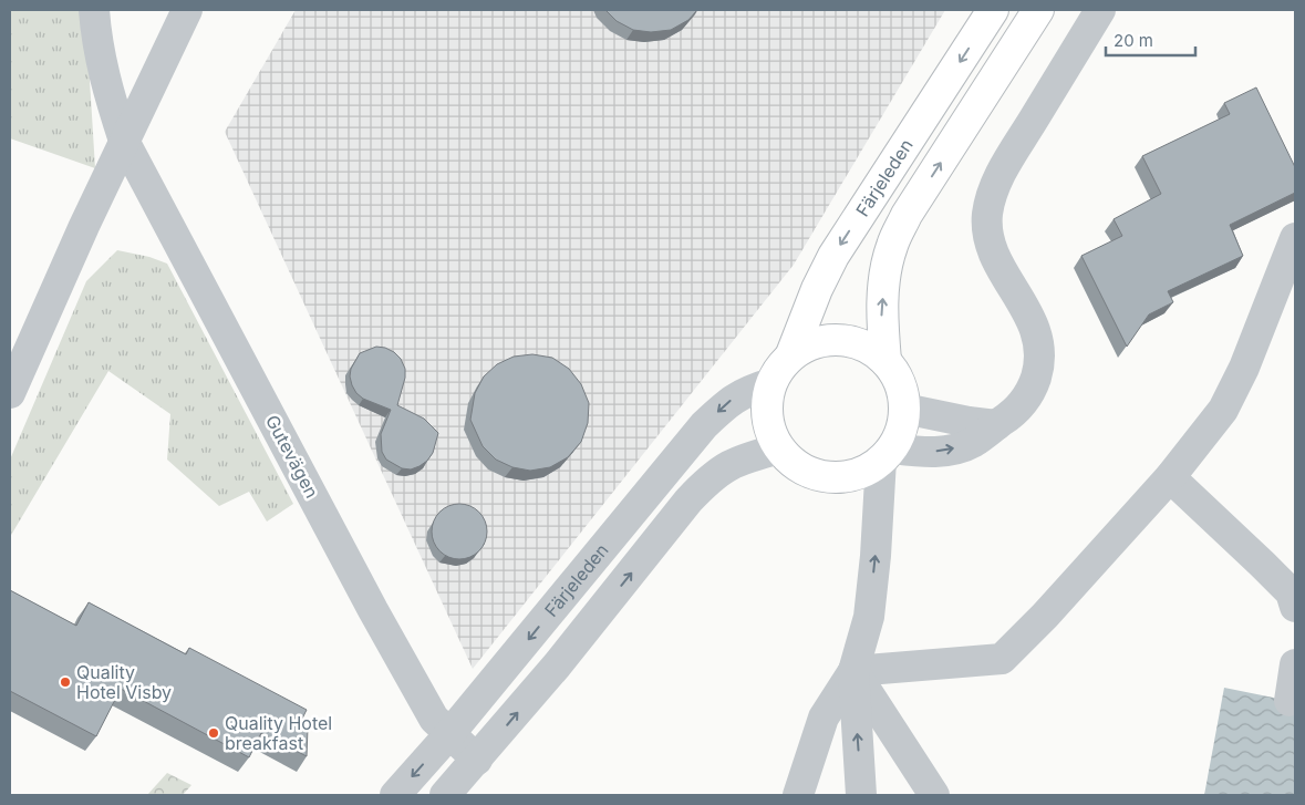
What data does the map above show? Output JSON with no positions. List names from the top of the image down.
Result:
{
  "streets": {
    "main road": ["Färjeleden"],
    "street": ["Gutevägen"]
  },
  "crossings": [
    ["Färjeleden", "Gutevägen"]
  ],
  "places": ["Quality Hotel Visby", "Quality Hotel breakfast"],
  "scale_bar": "20 m"
}
